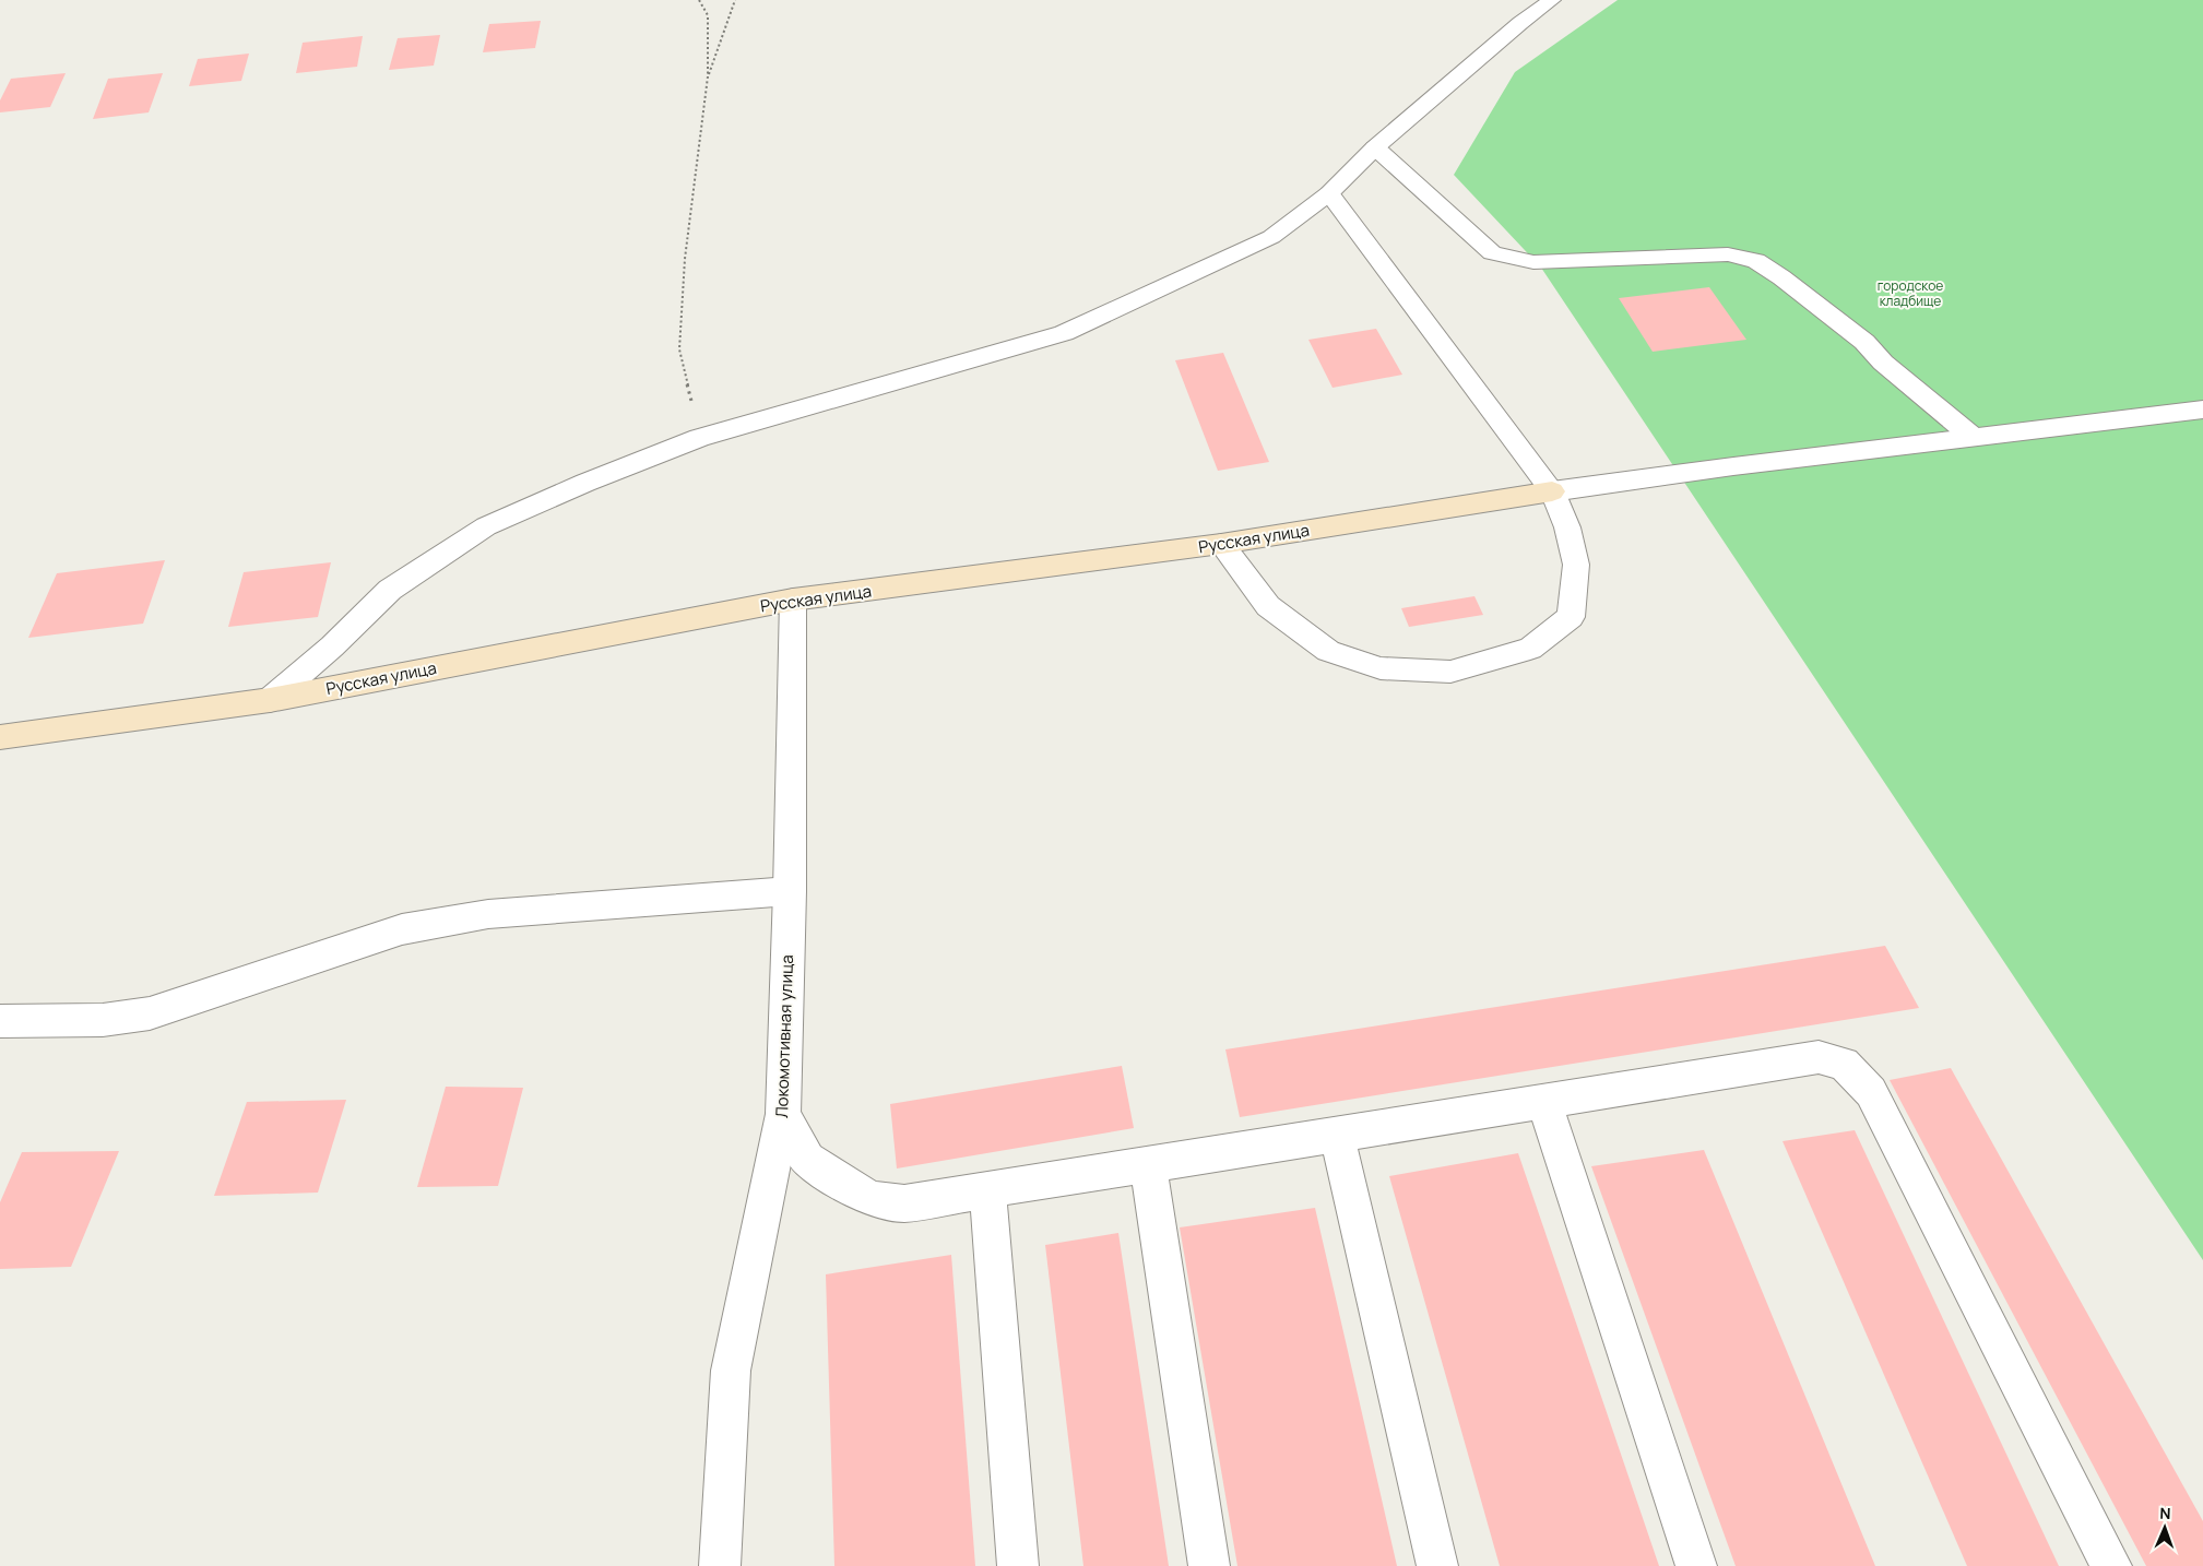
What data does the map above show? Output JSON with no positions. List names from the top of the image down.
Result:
{
  "streets": {
    "street": ["Русская улица", "Локомотивная улица"]
  },
  "crossings": [
    ["Русская улица", "Локомотивная улица"]
  ],
  "parks": ["городское кладбище"],
  "north": "top"
}
